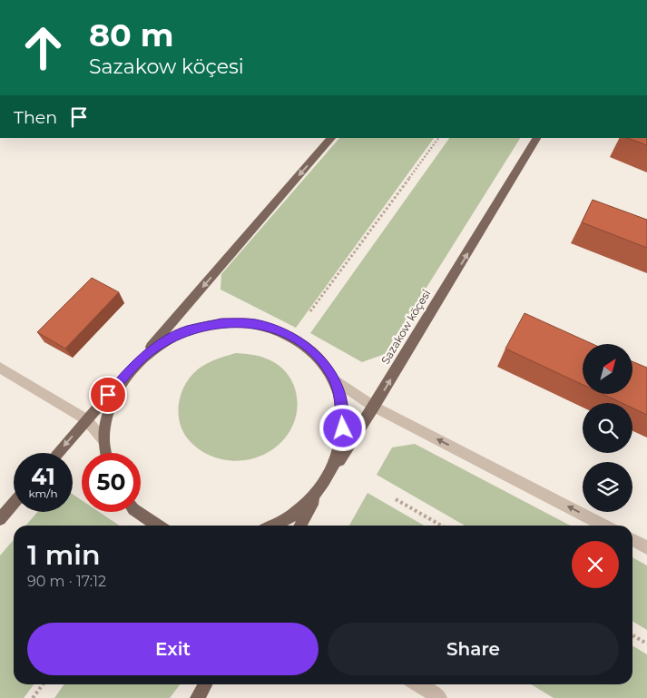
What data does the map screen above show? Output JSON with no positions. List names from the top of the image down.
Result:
{
  "streets": {
    "main road": ["Sazakow köçesi"]
  },
  "one_way": ["Sazakow köçesi"],
  "north": "top right",
  "page": {
    "turn": ["80 m", "Sazakow köçesi"],
    "then": "Then",
    "speed": "41 km/h",
    "limit": "50",
    "heading": ["1 min", "90 m · 17:12"],
    "buttons": ["Exit", "Share"]
  }
}
